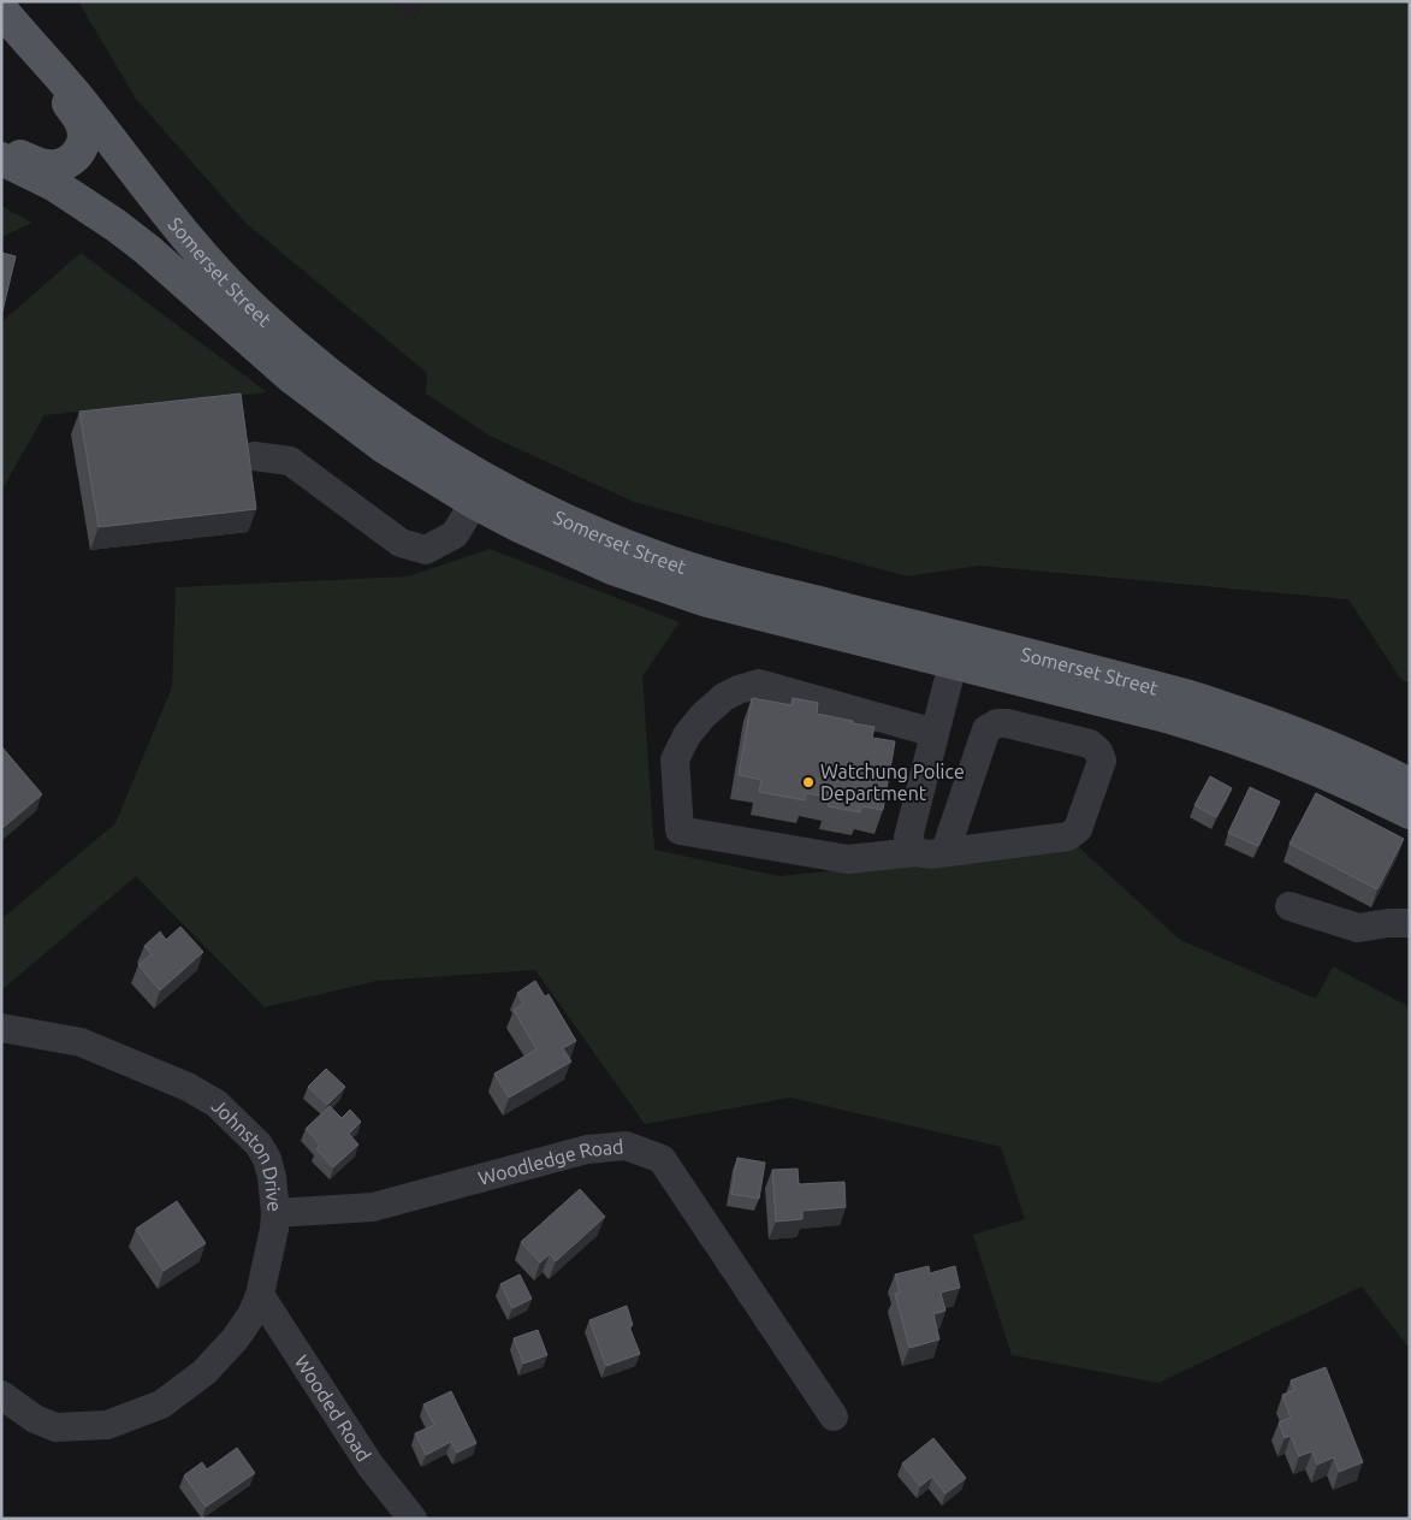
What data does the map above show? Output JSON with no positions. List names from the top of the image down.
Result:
{
  "streets": {
    "main road": ["Somerset Street"],
    "street": ["Johnston Drive", "Woodledge Road", "Wooded Road"]
  },
  "crossings": [
    ["Johnston Drive", "Woodledge Road"],
    ["Johnston Drive", "Wooded Road"]
  ],
  "places": ["Watchung Police Department"]
}
